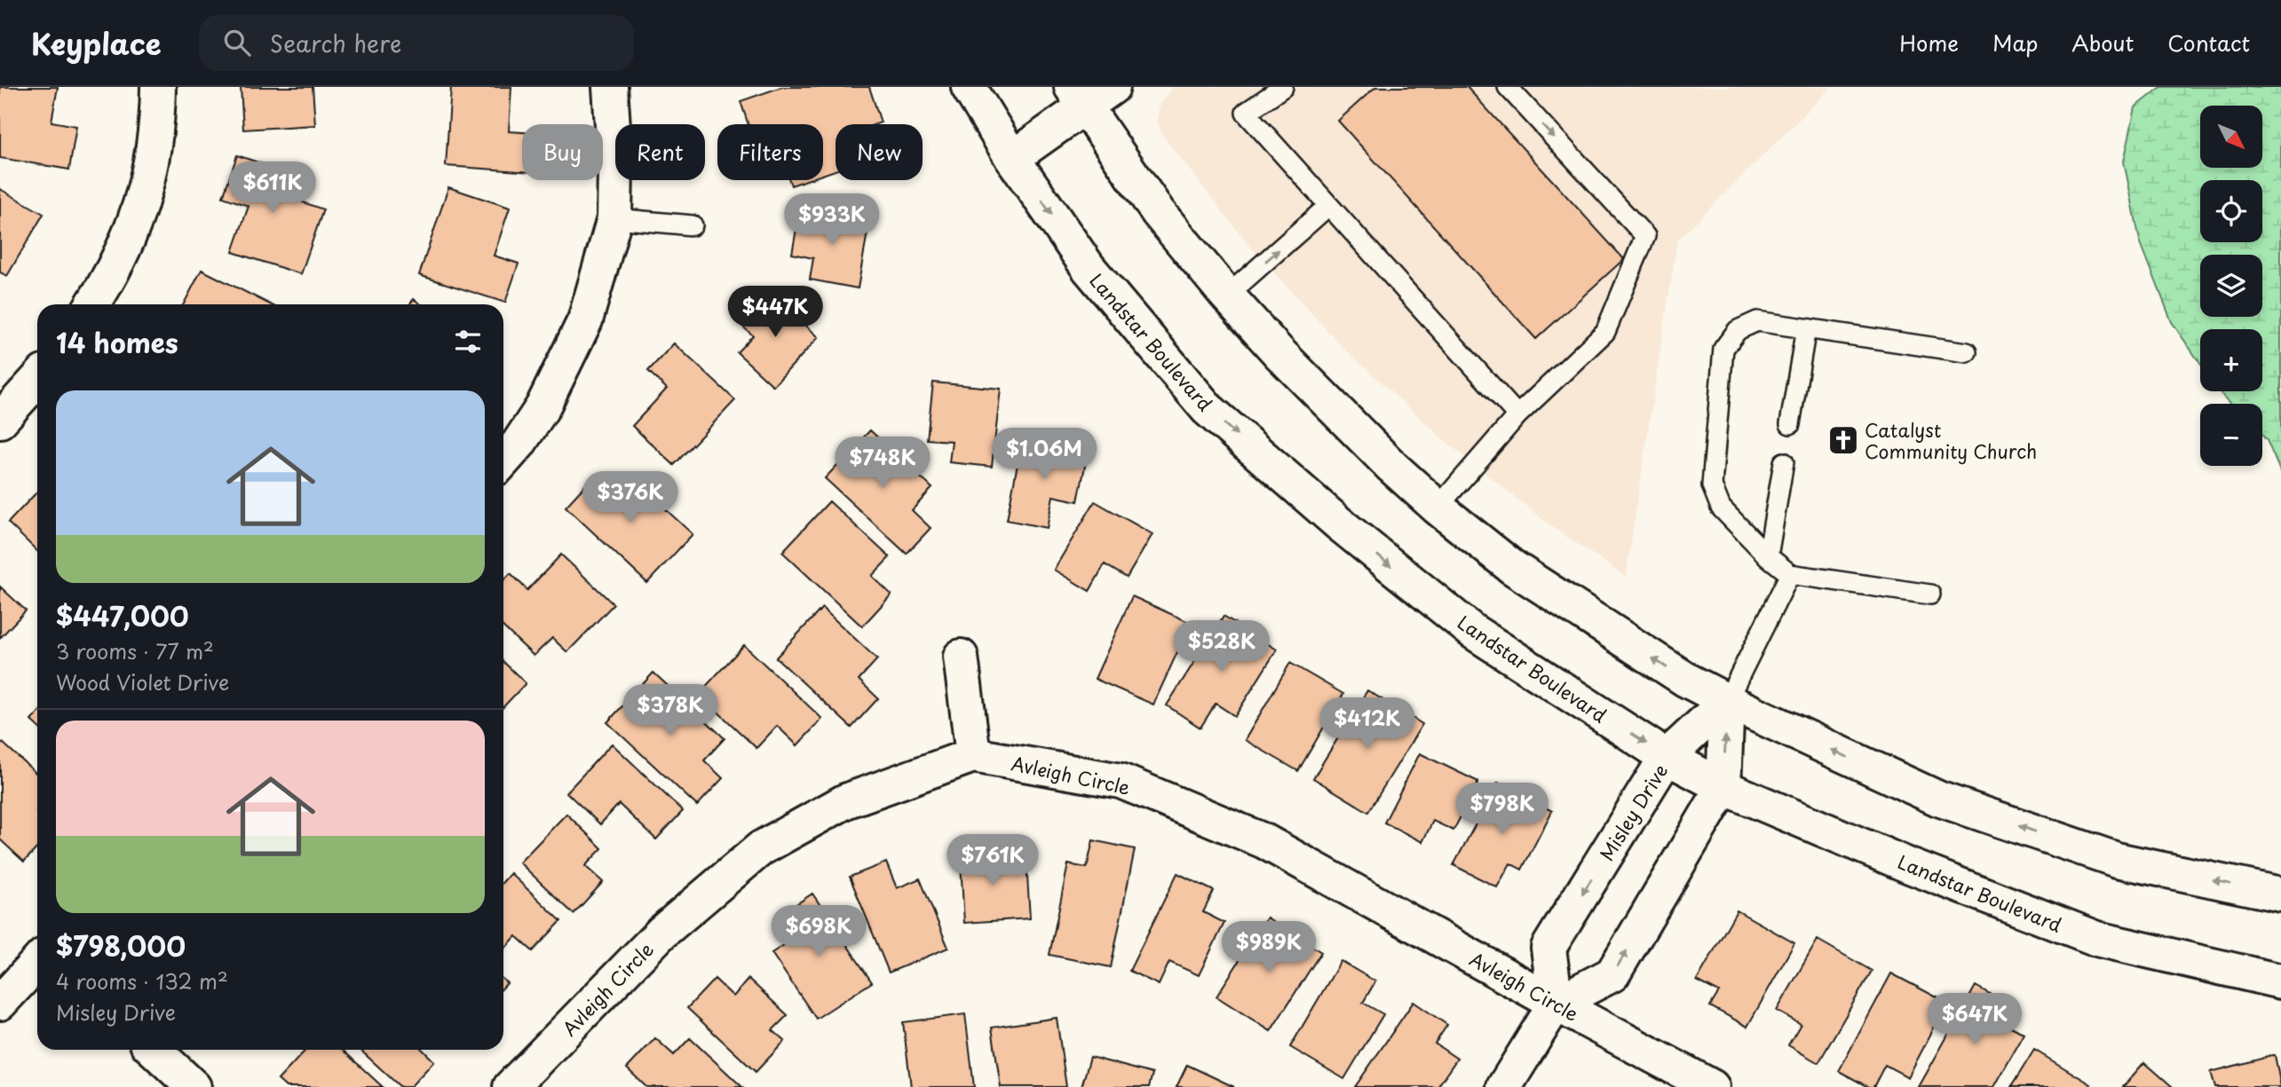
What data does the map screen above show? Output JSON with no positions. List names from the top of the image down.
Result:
{
  "streets": {
    "street": ["Landstar Boulevard", "Avleigh Circle", "Misley Drive"]
  },
  "crossings": [
    ["Landstar Boulevard", "Misley Drive"],
    ["Avleigh Circle", "Misley Drive"]
  ],
  "places": {
    "church": ["Catalyst Community Church"]
  },
  "north": "bottom right",
  "page": {
    "header": "Keyplace",
    "search": "Search here",
    "nav": [
      "Home",
      "Map",
      "About",
      "Contact"
    ],
    "map_buttons": ["+", "−"],
    "chip": [
      "Buy",
      "Rent",
      "Filters",
      "New"
    ],
    "price": [
      "$611K",
      "$933K",
      "$447K",
      "$1.06M",
      "$748K",
      "$376K",
      "$528K",
      "$378K",
      "$412K",
      "$798K",
      "$761K",
      "$698K",
      "$989K",
      "$647K"
    ],
    "heading": "14 homes",
    "list": [
      {
        "name": "$447,000",
        "note": "3 rooms · 77 m² · Wood Violet Drive"
      },
      {
        "name": "$798,000",
        "note": "4 rooms · 132 m² · Misley Drive"
      }
    ]
  }
}
